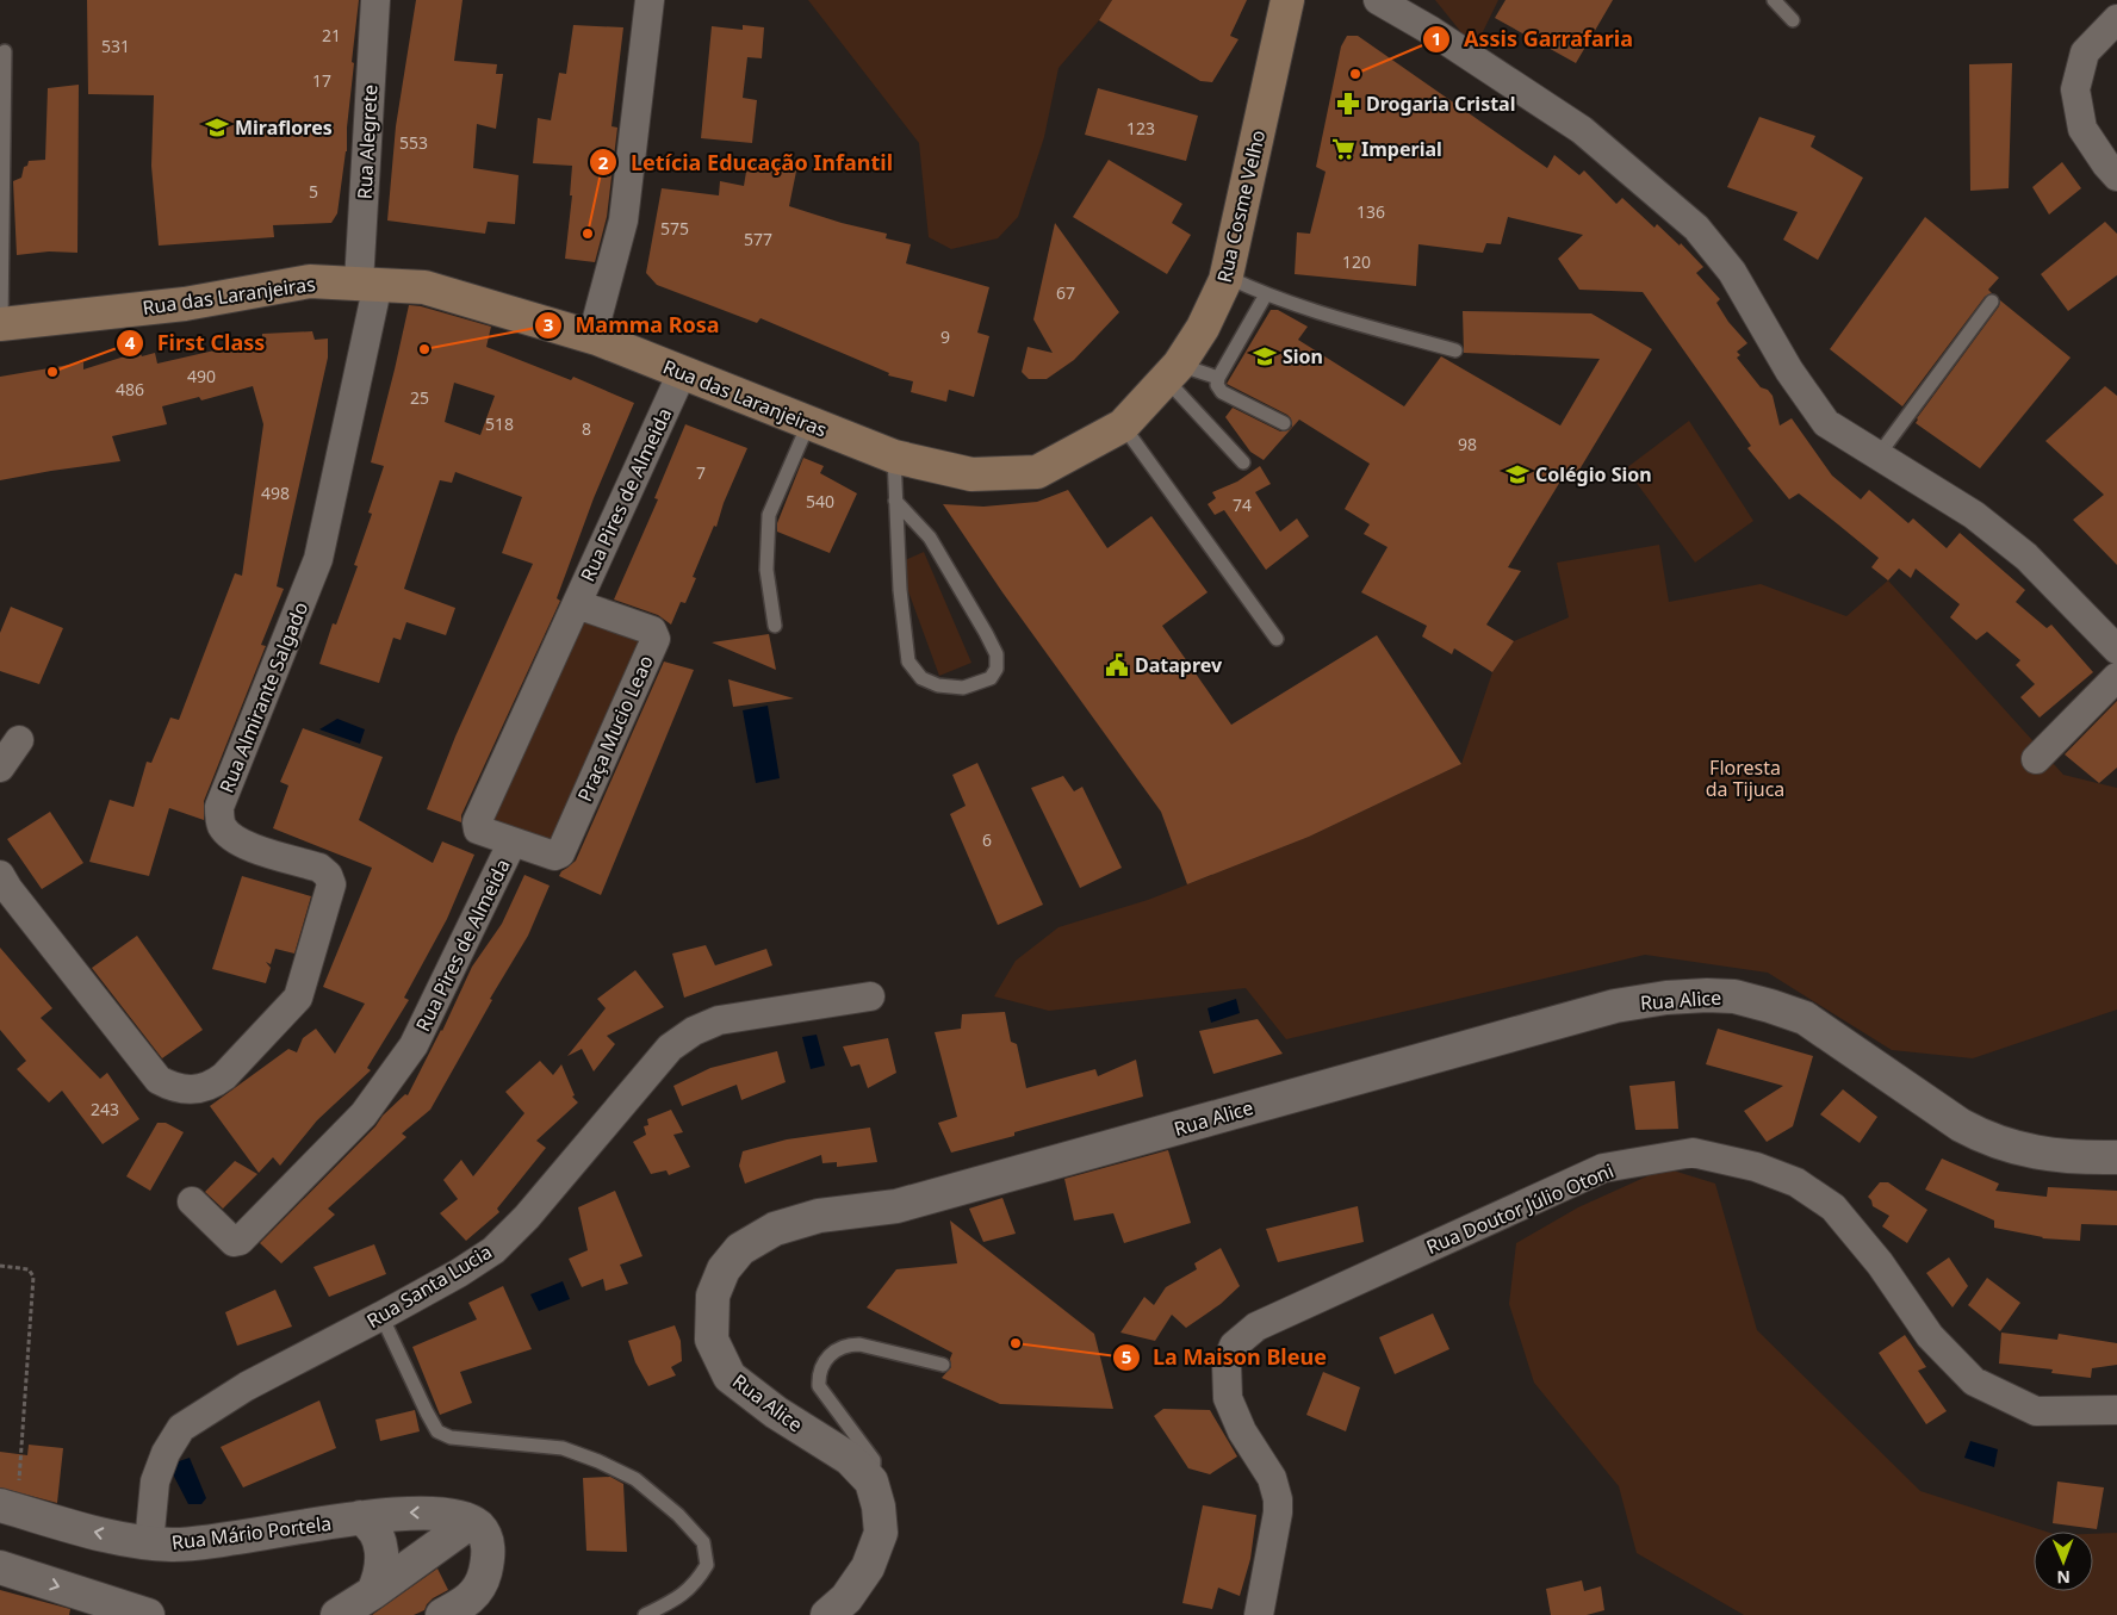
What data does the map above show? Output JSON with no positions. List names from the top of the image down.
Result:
{
  "streets": {
    "main road": ["Rua Cosme Velho", "Rua das Laranjeiras"],
    "street": [
      "Rua Alegrete",
      "Rua Pires de Almeida",
      "Rua Almirante Salgado",
      "Praça Mucio Leao",
      "Rua Alice",
      "Rua Doutor Júlio Otoni",
      "Rua Santa Lucia",
      "Rua Mário Portela"
    ]
  },
  "crossings": [
    ["Rua Alegrete", "Rua das Laranjeiras"],
    ["Rua Alegrete", "Rua Almirante Salgado"],
    ["Rua Cosme Velho", "Rua das Laranjeiras"],
    ["Rua das Laranjeiras", "Rua Pires de Almeida"],
    ["Rua das Laranjeiras", "Rua Almirante Salgado"],
    ["Rua Pires de Almeida", "Praça Mucio Leao"],
    ["Rua Santa Lucia", "Rua Mário Portela"]
  ],
  "parks": ["Floresta da Tijuca"],
  "places": {
    "other": [
      "Assis Garrafaria",
      "Letícia Educação Infantil",
      "Mamma Rosa",
      "First Class",
      "La Maison Bleue"
    ],
    "pharmacy": ["Drogaria Cristal"],
    "school or university": ["Miraflores", "Sion", "Colégio Sion"],
    "supermarket": ["Imperial"],
    "public building": ["Dataprev"]
  },
  "house_numbers": [
    "21",
    "531",
    "17",
    "123",
    "553",
    "5",
    "136",
    "575",
    "577",
    "120",
    "67",
    "9",
    "490",
    "486",
    "25",
    "518",
    "8",
    "98",
    "7",
    "498",
    "540",
    "74",
    "6",
    "243"
  ],
  "north": "bottom"
}
